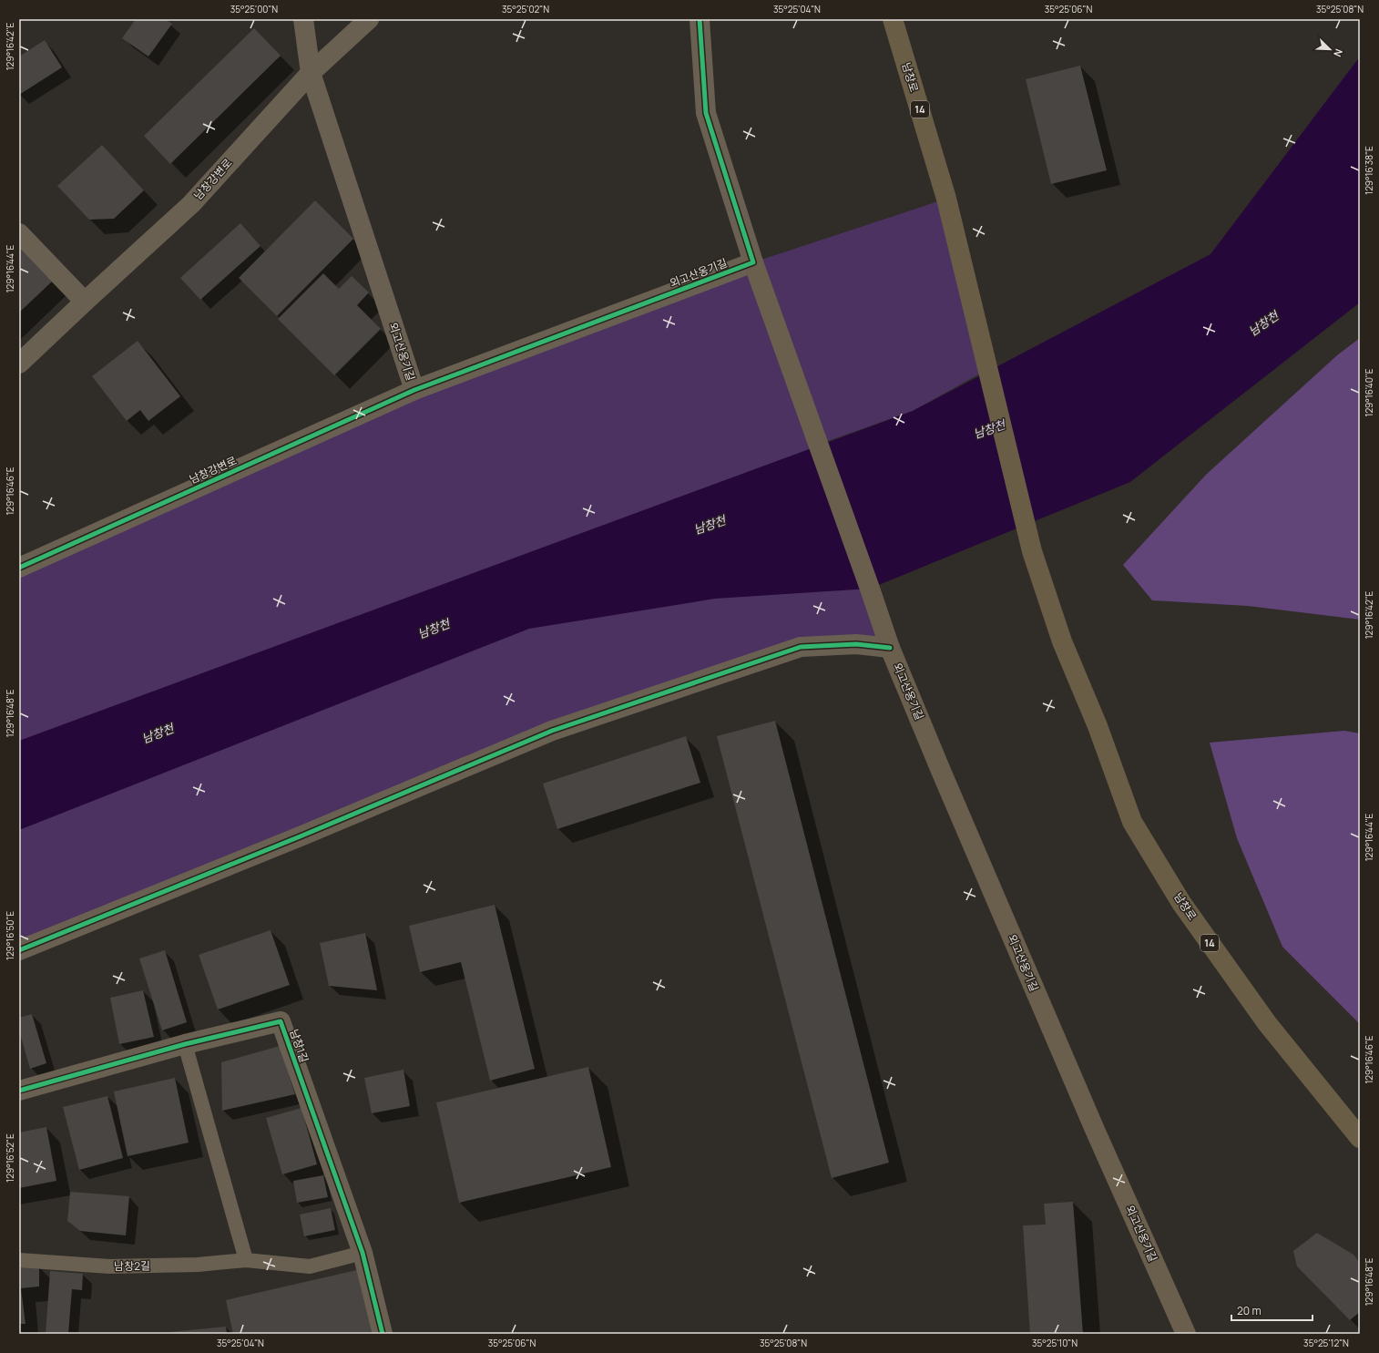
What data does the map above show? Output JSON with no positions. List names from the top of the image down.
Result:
{
  "streets": {
    "main road": ["남창로", "14", "외고산옹기길"],
    "street": ["남창강변로", "남창1길"],
    "lane": ["남창2길"]
  },
  "crossings": [
    ["남창강변로", "외고산옹기길"],
    ["남창1길", "남창2길"]
  ],
  "water": ["남창천"],
  "scale_bar": "20 m",
  "north": "bottom right",
  "coordinates": [
    "35°25'00\"N",
    "35°25'02\"N",
    "35°25'04\"N",
    "35°25'06\"N",
    "35°25'08\"N",
    "129°16'42\"E",
    "129°16'38\"E",
    "129°16'44\"E",
    "129°16'40\"E",
    "129°16'46\"E",
    "129°16'48\"E",
    "129°16'50\"E",
    "129°16'52\"E",
    "35°25'10\"N",
    "35°25'12\"N"
  ]
}
